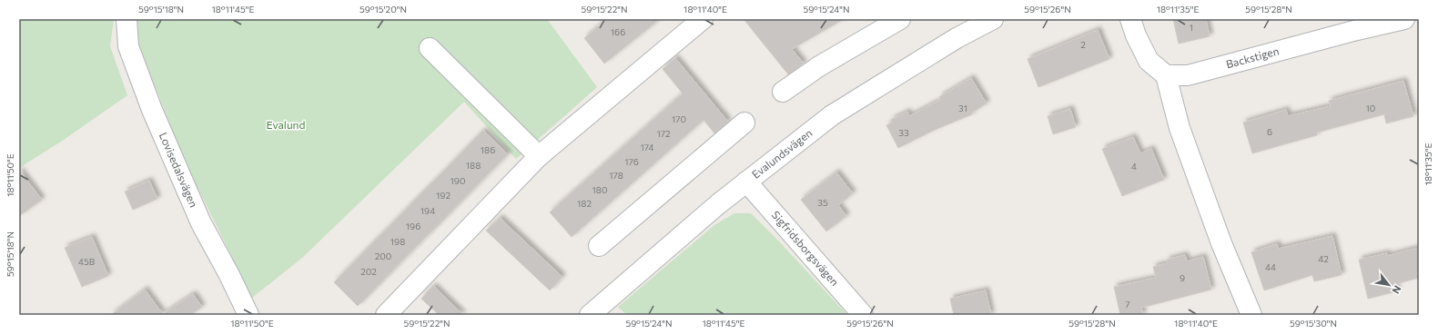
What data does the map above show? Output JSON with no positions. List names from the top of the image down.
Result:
{
  "streets": {
    "street": [
      "Backstigen",
      "Evalundsvägen",
      "Lovisedalsvägen",
      "Sigfridsborgsvägen"
    ]
  },
  "crossings": [
    ["Evalundsvägen", "Sigfridsborgsvägen"]
  ],
  "parks": ["Evalund"],
  "house_numbers": [
    "1",
    "166",
    "2",
    "31",
    "10",
    "170",
    "6",
    "33",
    "172",
    "174",
    "186",
    "176",
    "188",
    "4",
    "178",
    "190",
    "180",
    "192",
    "35",
    "182",
    "194",
    "196",
    "198",
    "200",
    "42",
    "45B",
    "44",
    "202",
    "9",
    "7"
  ],
  "north": "bottom right",
  "coordinates": [
    "59°15'18\"N",
    "18°11'45\"E",
    "59°15'20\"N",
    "59°15'22\"N",
    "18°11'40\"E",
    "59°15'24\"N",
    "59°15'26\"N",
    "18°11'35\"E",
    "59°15'28\"N",
    "18°11'50\"E",
    "59°15'30\"N"
  ]
}
